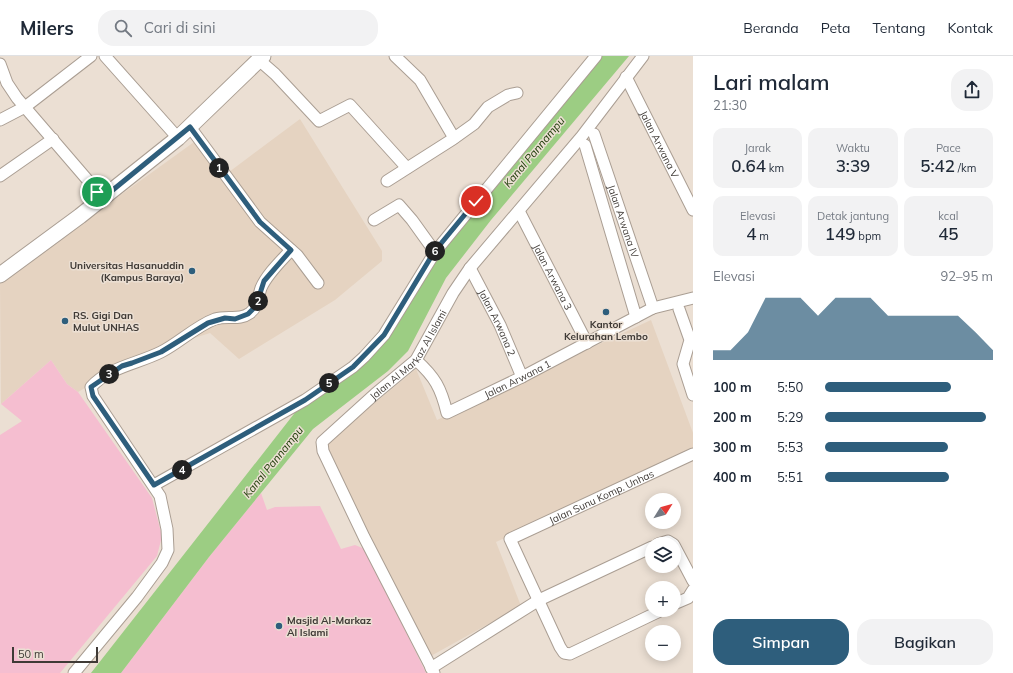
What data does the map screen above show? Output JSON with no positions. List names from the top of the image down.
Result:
{
  "streets": {
    "street": [
      "Jalan Arwana V",
      "Jalan Arwana IV",
      "Jalan Arwana 3",
      "Jalan Arwana 2",
      "Jalan Al Markaz Al Islami",
      "Jalan Arwana 1",
      "Jalan Sunu Komp. Unhas"
    ]
  },
  "crossings": [
    ["Jalan Arwana V", "Jalan Al Markaz Al Islami"],
    ["Jalan Arwana IV", "Jalan Arwana 1"],
    ["Jalan Arwana 3", "Jalan Al Markaz Al Islami"],
    ["Jalan Arwana 3", "Jalan Arwana 1"],
    ["Jalan Arwana 2", "Jalan Al Markaz Al Islami"],
    ["Jalan Arwana 2", "Jalan Arwana 1"],
    ["Jalan Al Markaz Al Islami", "Jalan Arwana 1"]
  ],
  "water": ["Kanal Pannampu"],
  "places": [
    "Universitas Hasanuddin (Kampus Baraya)",
    "Kantor Kelurahan Lembo",
    "RS. Gigi Dan Mulut UNHAS",
    "Masjid Al-Markaz Al Islami"
  ],
  "scale_bar": "50 m",
  "north": "top right",
  "page": {
    "header": "Milers",
    "search": "Cari di sini",
    "nav": [
      "Beranda",
      "Peta",
      "Tentang",
      "Kontak"
    ],
    "heading": ["Lari malam", "21:30"],
    "stats": [
      ["Jarak", "0.64 km"],
      ["Waktu", "3:39"],
      ["Pace", "5:42 /km"],
      ["Elevasi", "4 m"],
      ["Detak jantung", "149 bpm"],
      ["kcal", "45"]
    ],
    "pins": [
      "1",
      "6",
      "2",
      "3",
      "5",
      "4"
    ],
    "chart": ["Elevasi", "92–95 m"],
    "list": [
      {
        "name": "100 m",
        "note": "5:50"
      },
      {
        "name": "200 m",
        "note": "5:29"
      },
      {
        "name": "300 m",
        "note": "5:53"
      },
      {
        "name": "400 m",
        "note": "5:51"
      }
    ],
    "map_buttons": ["+", "−"],
    "buttons": ["Simpan", "Bagikan"],
    "scale": "50 m"
  }
}
